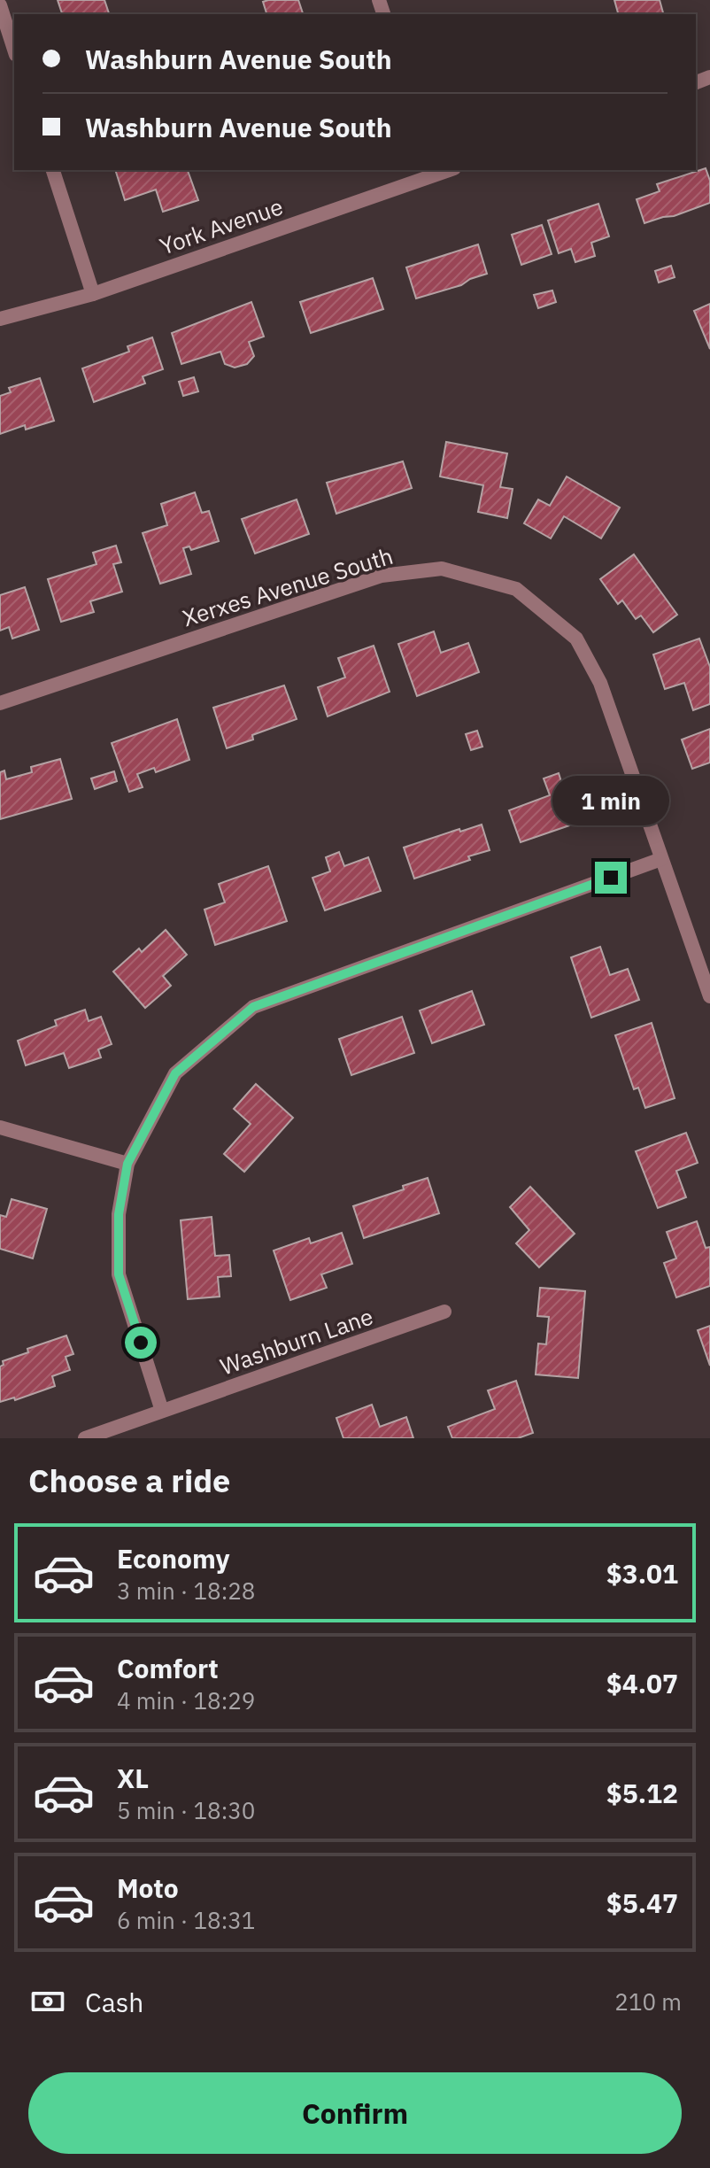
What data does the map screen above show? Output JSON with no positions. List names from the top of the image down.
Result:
{
  "streets": {
    "street": ["York Avenue", "Xerxes Avenue South", "Washburn Lane"]
  },
  "page": {
    "banner": ["Washburn Avenue South", "Washburn Avenue South"],
    "bubble": "1 min",
    "heading": "Choose a ride",
    "list": [
      {
        "name": "Economy",
        "note": "3 min · 18:28",
        "value": "$3.01"
      },
      {
        "name": "Comfort",
        "note": "4 min · 18:29",
        "value": "$4.07"
      },
      {
        "name": "XL",
        "note": "5 min · 18:30",
        "value": "$5.12"
      },
      {
        "name": "Moto",
        "note": "6 min · 18:31",
        "value": "$5.47"
      }
    ],
    "pay": ["Cash", "210 m"],
    "buttons": "Confirm"
  }
}
